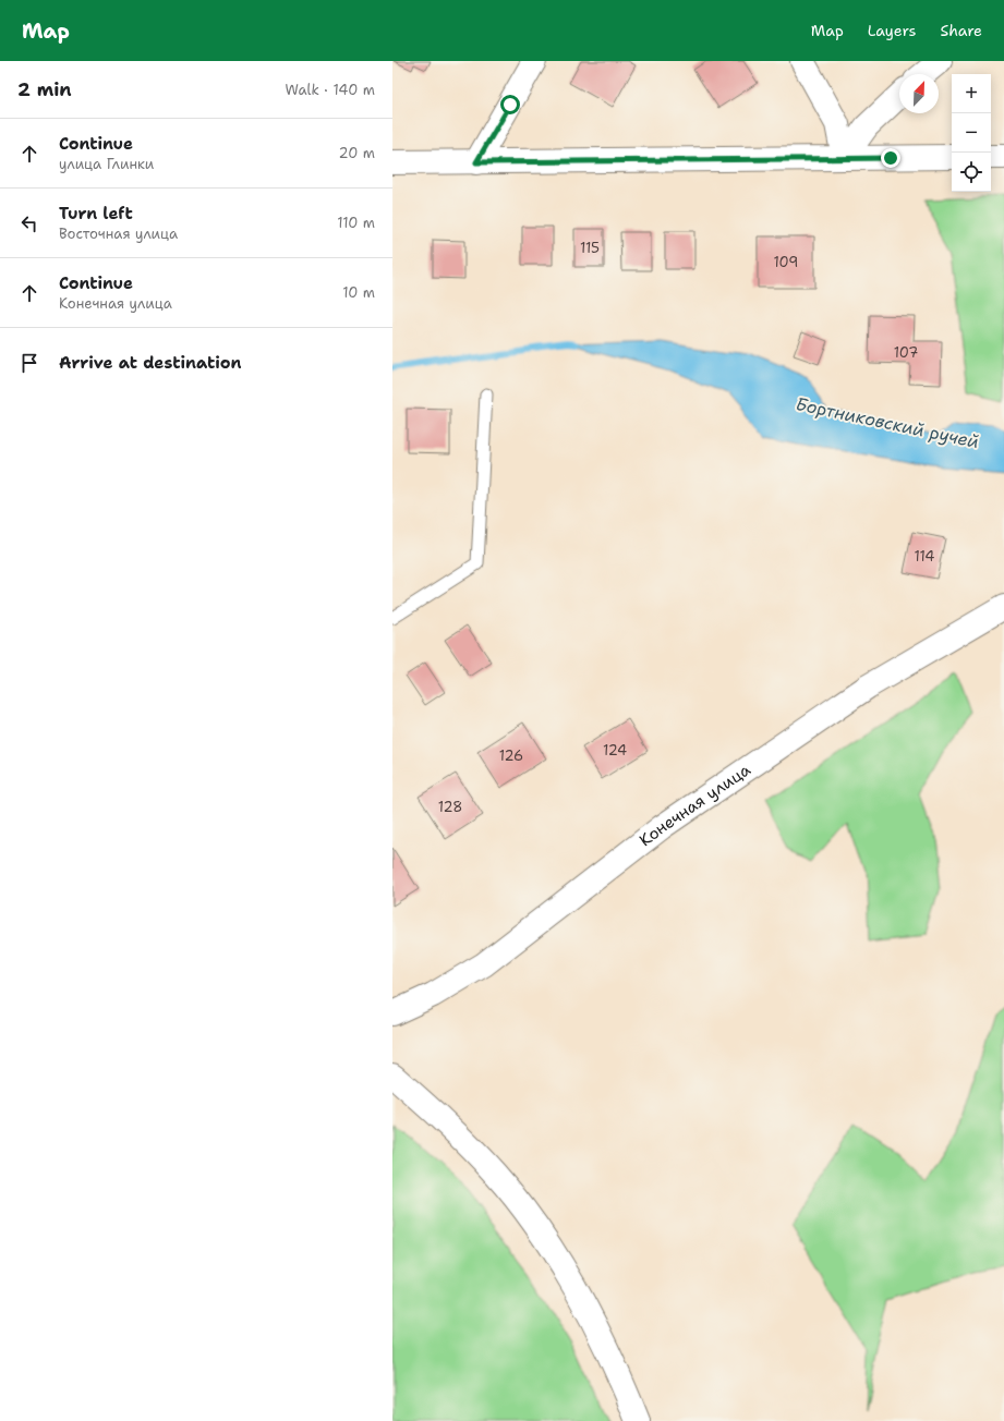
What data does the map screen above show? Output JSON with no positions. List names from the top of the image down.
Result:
{
  "streets": {
    "street": ["Конечная улица"]
  },
  "water": ["Бортниковский ручей"],
  "house_numbers": [
    "115",
    "109",
    "107",
    "114",
    "124",
    "126",
    "128"
  ],
  "north": "top right",
  "page": {
    "header": "Map",
    "nav": ["Map", "Layers", "Share"],
    "heading": ["2 min", "Walk · 140 m"],
    "map_buttons": ["+", "−"],
    "list": [
      ["Continue", "улица Глинки", "20 m"],
      ["Turn left", "Восточная улица", "110 m"],
      ["Continue", "Конечная улица", "10 m"],
      "Arrive at destination"
    ]
  }
}
